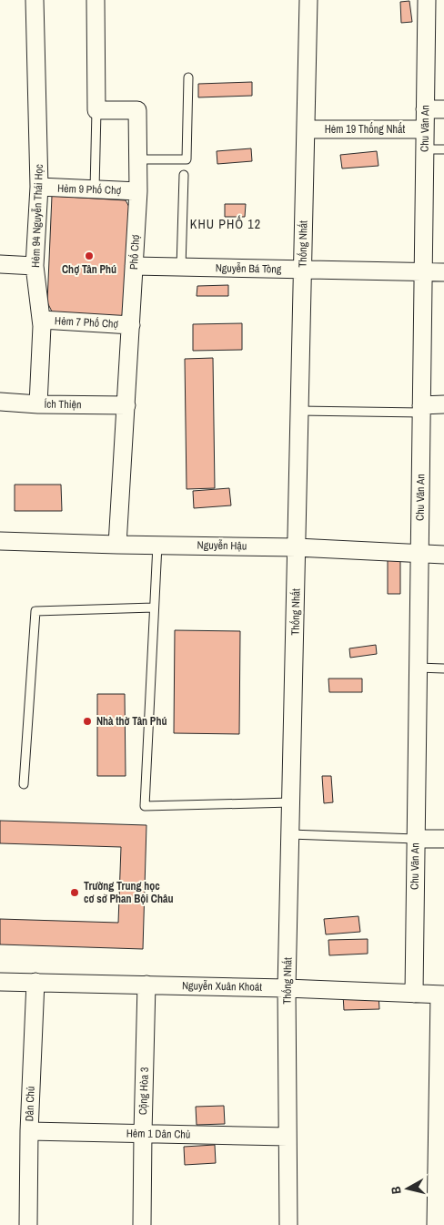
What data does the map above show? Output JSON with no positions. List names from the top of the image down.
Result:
{
  "streets": {
    "street": [
      "Chu Văn An",
      "Hẻm 19 Thống Nhất",
      "Hẻm 9 Phố Chợ",
      "Hẻm 94 Nguyễn Thái Học",
      "Thống Nhất",
      "Phố Chợ",
      "Nguyễn Bá Tòng",
      "Hẻm 7 Phố Chợ",
      "Ích Thiện",
      "Nguyễn Hậu",
      "Nguyễn Xuân Khoát",
      "Cộng Hòa 3",
      "Dân Chủ",
      "Hẻm 1 Dân Chủ"
    ]
  },
  "crossings": [
    ["Chu Văn An", "Hẻm 19 Thống Nhất"],
    ["Chu Văn An", "Nguyễn Bá Tòng"],
    ["Chu Văn An", "Nguyễn Hậu"],
    ["Chu Văn An", "Nguyễn Xuân Khoát"],
    ["Hẻm 19 Thống Nhất", "Thống Nhất"],
    ["Hẻm 9 Phố Chợ", "Hẻm 94 Nguyễn Thái Học"],
    ["Hẻm 9 Phố Chợ", "Phố Chợ"],
    ["Hẻm 94 Nguyễn Thái Học", "Hẻm 7 Phố Chợ"],
    ["Hẻm 94 Nguyễn Thái Học", "Ích Thiện"],
    ["Thống Nhất", "Nguyễn Bá Tòng"],
    ["Thống Nhất", "Nguyễn Hậu"],
    ["Thống Nhất", "Nguyễn Xuân Khoát"],
    ["Thống Nhất", "Hẻm 1 Dân Chủ"],
    ["Phố Chợ", "Nguyễn Bá Tòng"],
    ["Phố Chợ", "Hẻm 7 Phố Chợ"],
    ["Phố Chợ", "Ích Thiện"],
    ["Phố Chợ", "Nguyễn Hậu"],
    ["Nguyễn Xuân Khoát", "Cộng Hòa 3"],
    ["Nguyễn Xuân Khoát", "Dân Chủ"],
    ["Cộng Hòa 3", "Hẻm 1 Dân Chủ"],
    ["Dân Chủ", "Hẻm 1 Dân Chủ"]
  ],
  "districts": ["KHU PHỐ 12"],
  "places": ["Chợ Tân Phú", "Nhà thờ Tân Phú", "Trường Trung học cơ sở Phan Bội Châu"],
  "north": "left"
}
